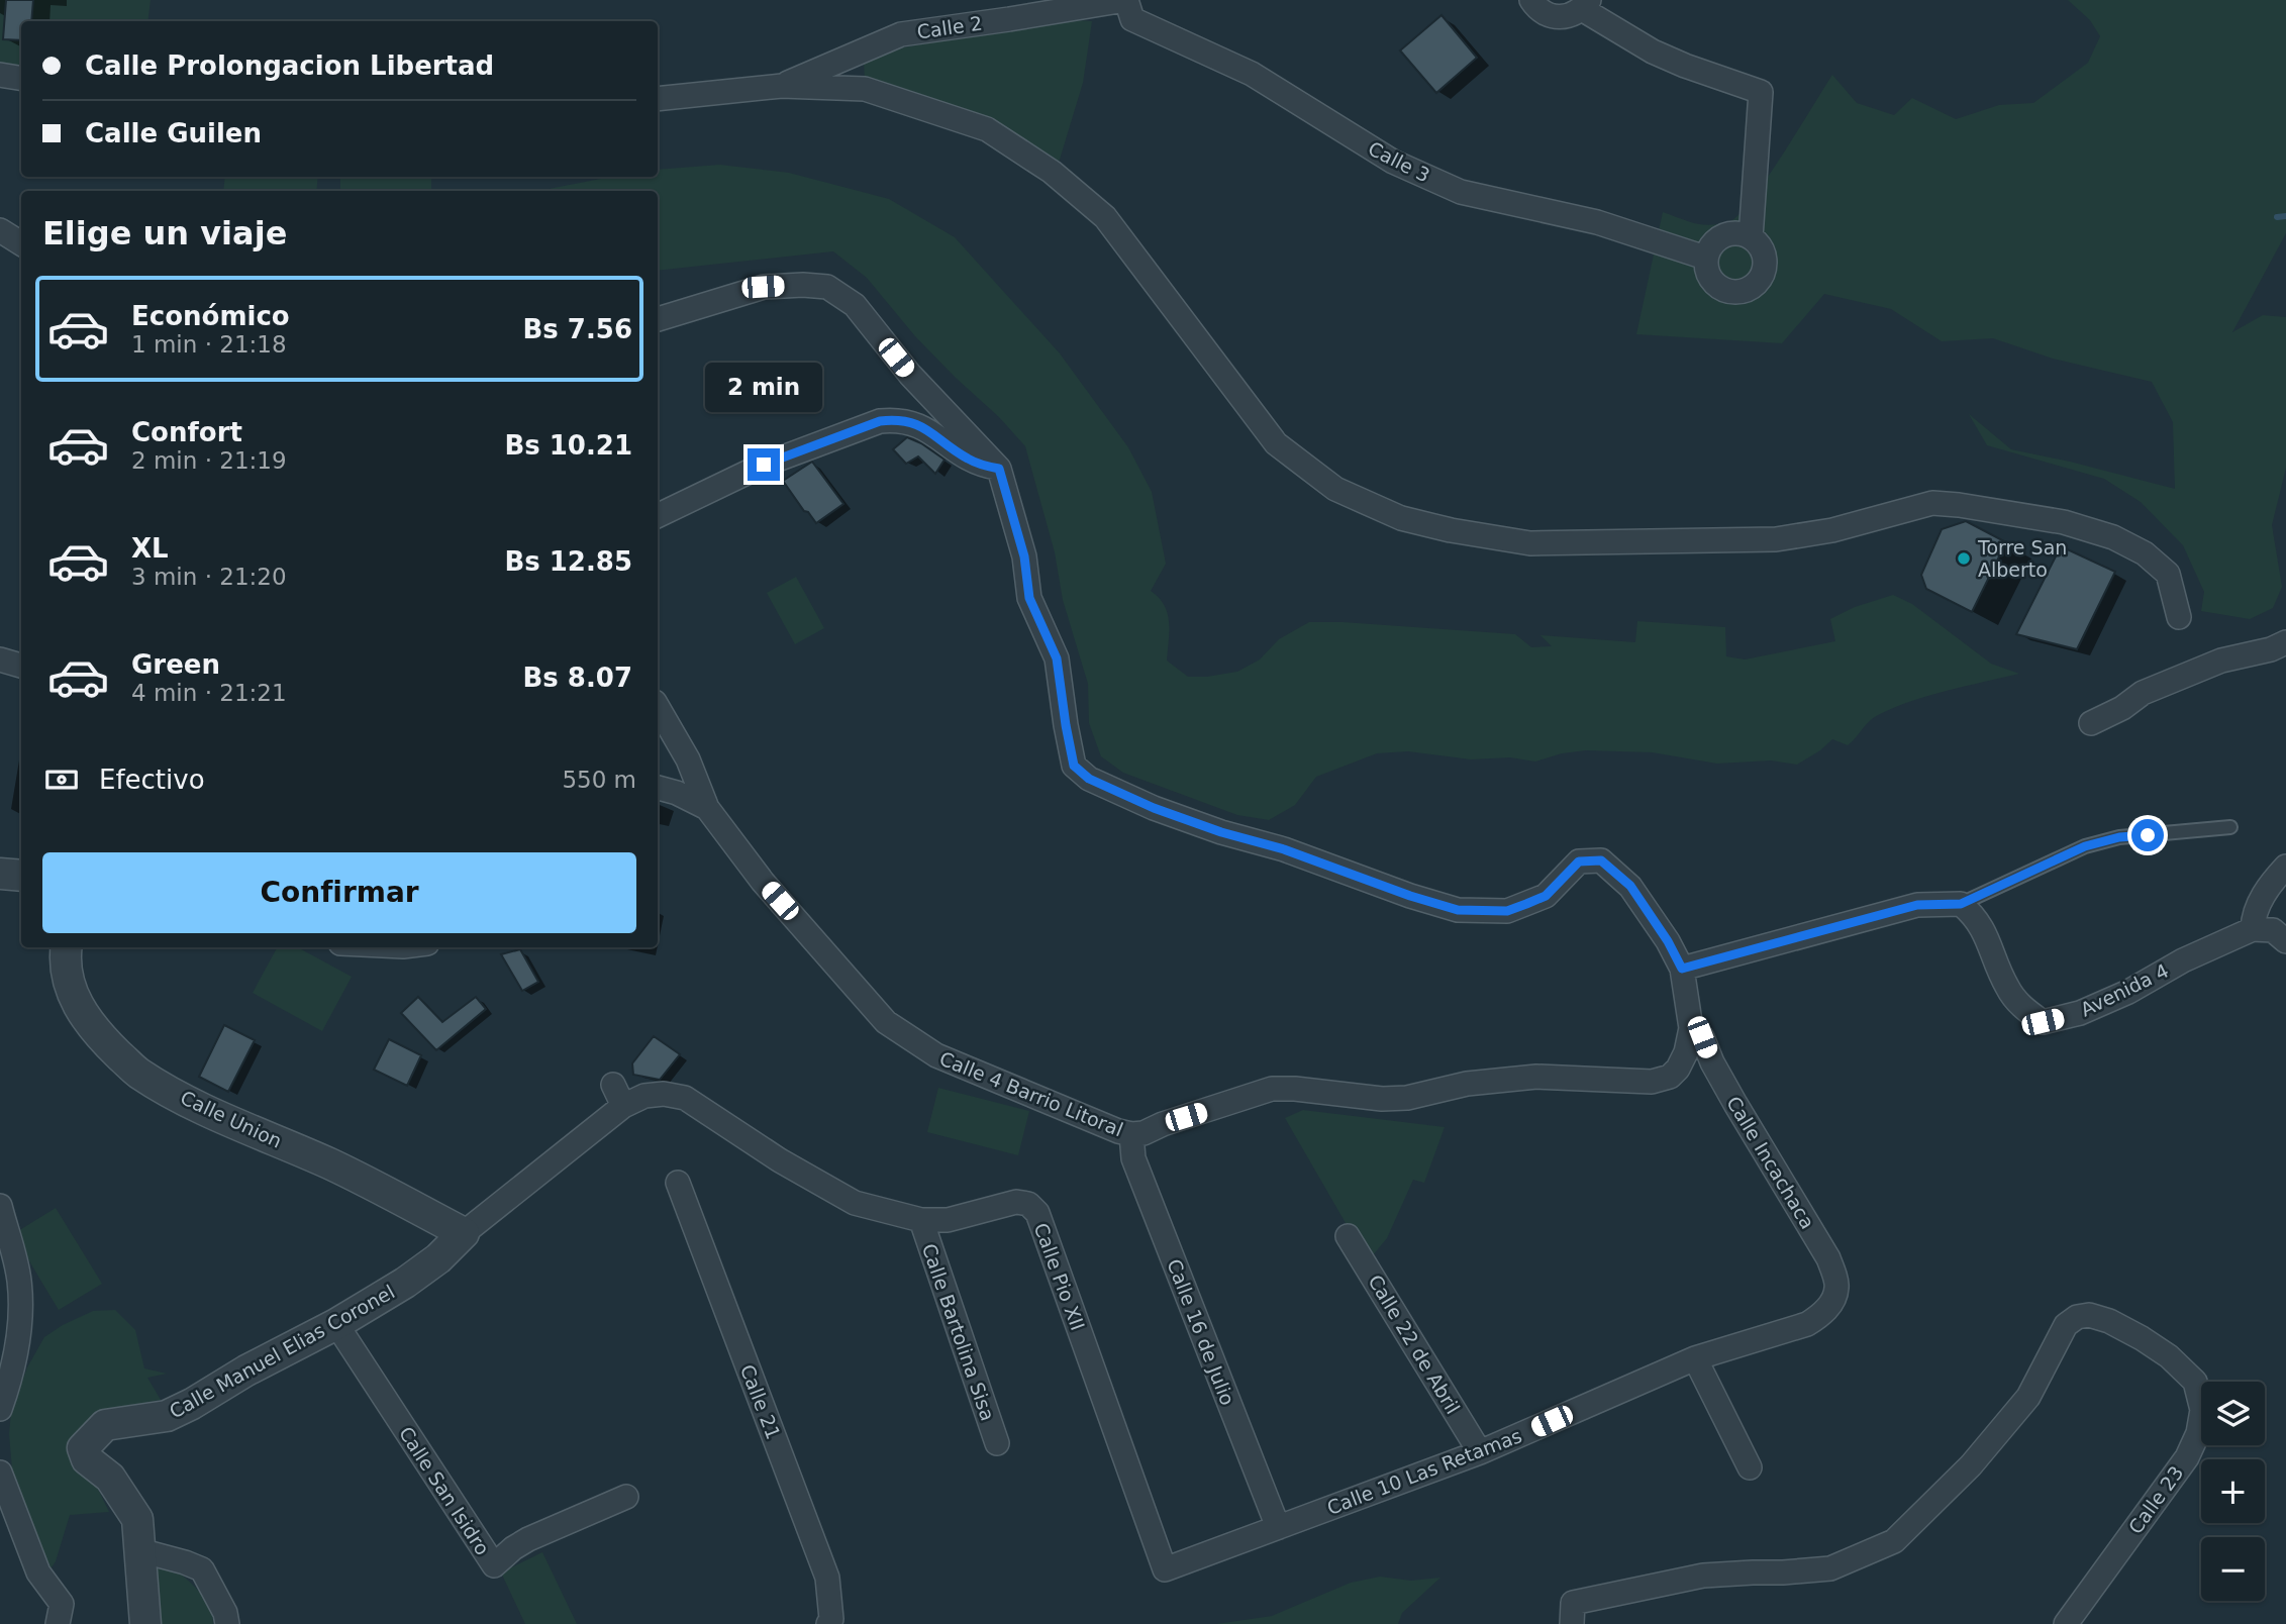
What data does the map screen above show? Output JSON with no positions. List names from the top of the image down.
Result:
{
  "streets": {
    "street": [
      "Calle 2",
      "Calle 3",
      "Avenida 4",
      "Calle 4 Barrio Litoral",
      "Calle Union",
      "Calle Incachaca",
      "Calle Pio XII",
      "Calle Bartolina Sisa",
      "Calle 16 de Julio",
      "Calle 22 de Abril",
      "Calle Manuel Elias Coronel",
      "Calle 21",
      "Calle 10 Las Retamas",
      "Calle San Isidro",
      "Calle 23"
    ]
  },
  "crossings": [
    ["Calle 2", "Calle 3"],
    ["Calle 4 Barrio Litoral", "Calle Incachaca"],
    ["Calle 4 Barrio Litoral", "Calle 16 de Julio"],
    ["Calle Union", "Calle Manuel Elias Coronel"],
    ["Calle Incachaca", "Calle 10 Las Retamas"],
    ["Calle Pio XII", "Calle Bartolina Sisa"],
    ["Calle Pio XII", "Calle Manuel Elias Coronel"],
    ["Calle Pio XII", "Calle 10 Las Retamas"],
    ["Calle 16 de Julio", "Calle 10 Las Retamas"],
    ["Calle 22 de Abril", "Calle 10 Las Retamas"],
    ["Calle Manuel Elias Coronel", "Calle San Isidro"]
  ],
  "places": ["Torre San Alberto"],
  "page": {
    "banner": ["Calle Prolongacion Libertad", "Calle Guilen"],
    "heading": "Elige un viaje",
    "list": [
      {
        "name": "Económico",
        "note": "1 min · 21:18",
        "value": "Bs 7.56"
      },
      {
        "name": "Confort",
        "note": "2 min · 21:19",
        "value": "Bs 10.21"
      },
      {
        "name": "XL",
        "note": "3 min · 21:20",
        "value": "Bs 12.85"
      },
      {
        "name": "Green",
        "note": "4 min · 21:21",
        "value": "Bs 8.07"
      }
    ],
    "bubble": "2 min",
    "pay": ["Efectivo", "550 m"],
    "buttons": "Confirmar",
    "map_buttons": ["+", "−"]
  }
}
